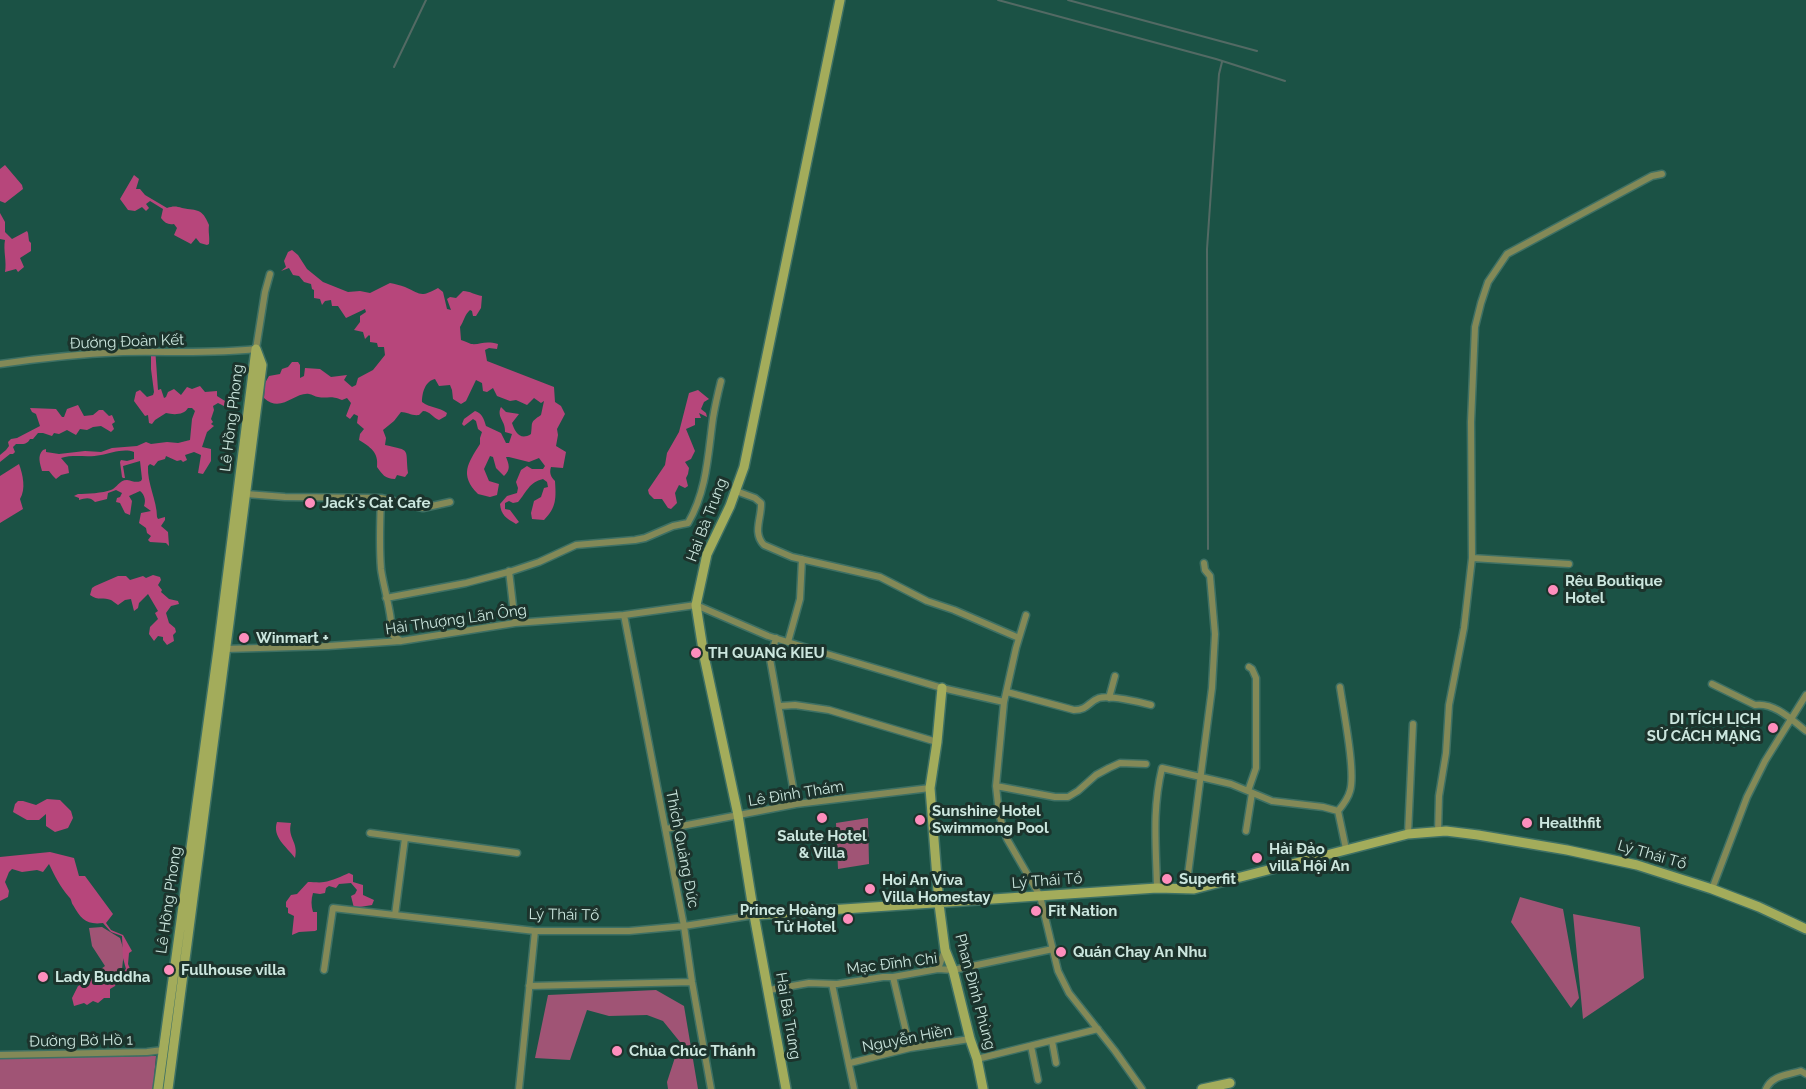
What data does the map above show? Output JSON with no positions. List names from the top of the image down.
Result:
{
  "streets": {
    "street": [
      "Đường Đoàn Kết",
      "Lê Hồng Phong",
      "Hai Bà Trưng",
      "Hải Thượng Lãn Ông",
      "Lê Đình Thám",
      "Thích Quảng Đức",
      "Lý Thái Tổ",
      "Mạc Đĩnh Chi",
      "Phan Đình Phùng",
      "Nguyễn Hiền",
      "Đường Bờ Hồ 1"
    ]
  },
  "crossings": [
    ["Đường Đoàn Kết", "Lê Hồng Phong"],
    ["Lê Hồng Phong", "Hải Thượng Lãn Ông"],
    ["Lê Hồng Phong", "Đường Bờ Hồ 1"],
    ["Hai Bà Trưng", "Hải Thượng Lãn Ông"],
    ["Hai Bà Trưng", "Lê Đình Thám"],
    ["Hai Bà Trưng", "Lý Thái Tổ"],
    ["Hai Bà Trưng", "Mạc Đĩnh Chi"],
    ["Hải Thượng Lãn Ông", "Thích Quảng Đức"],
    ["Lê Đình Thám", "Thích Quảng Đức"],
    ["Lê Đình Thám", "Phan Đình Phùng"],
    ["Thích Quảng Đức", "Lý Thái Tổ"],
    ["Lý Thái Tổ", "Phan Đình Phùng"],
    ["Mạc Đĩnh Chi", "Phan Đình Phùng"],
    ["Phan Đình Phùng", "Nguyễn Hiền"]
  ],
  "places": [
    "Jack's Cat Cafe",
    "Rêu Boutique Hotel",
    "Winmart +",
    "TH QUANG KIEU",
    "DI TÍCH LỊCH SỬ CÁCH MẠNG",
    "Salute Hotel & Villa",
    "Sunshine Hotel Swimmong Pool",
    "Healthfit",
    "Hải Đảo villa Hội An",
    "Superfit",
    "Hoi An Viva Villa Homestay",
    "Fit Nation",
    "Prince Hoàng Tử Hotel",
    "Quán Chay An Nhu",
    "Fullhouse villa",
    "Lady Buddha",
    "Chùa Chúc Thánh"
  ]
}
